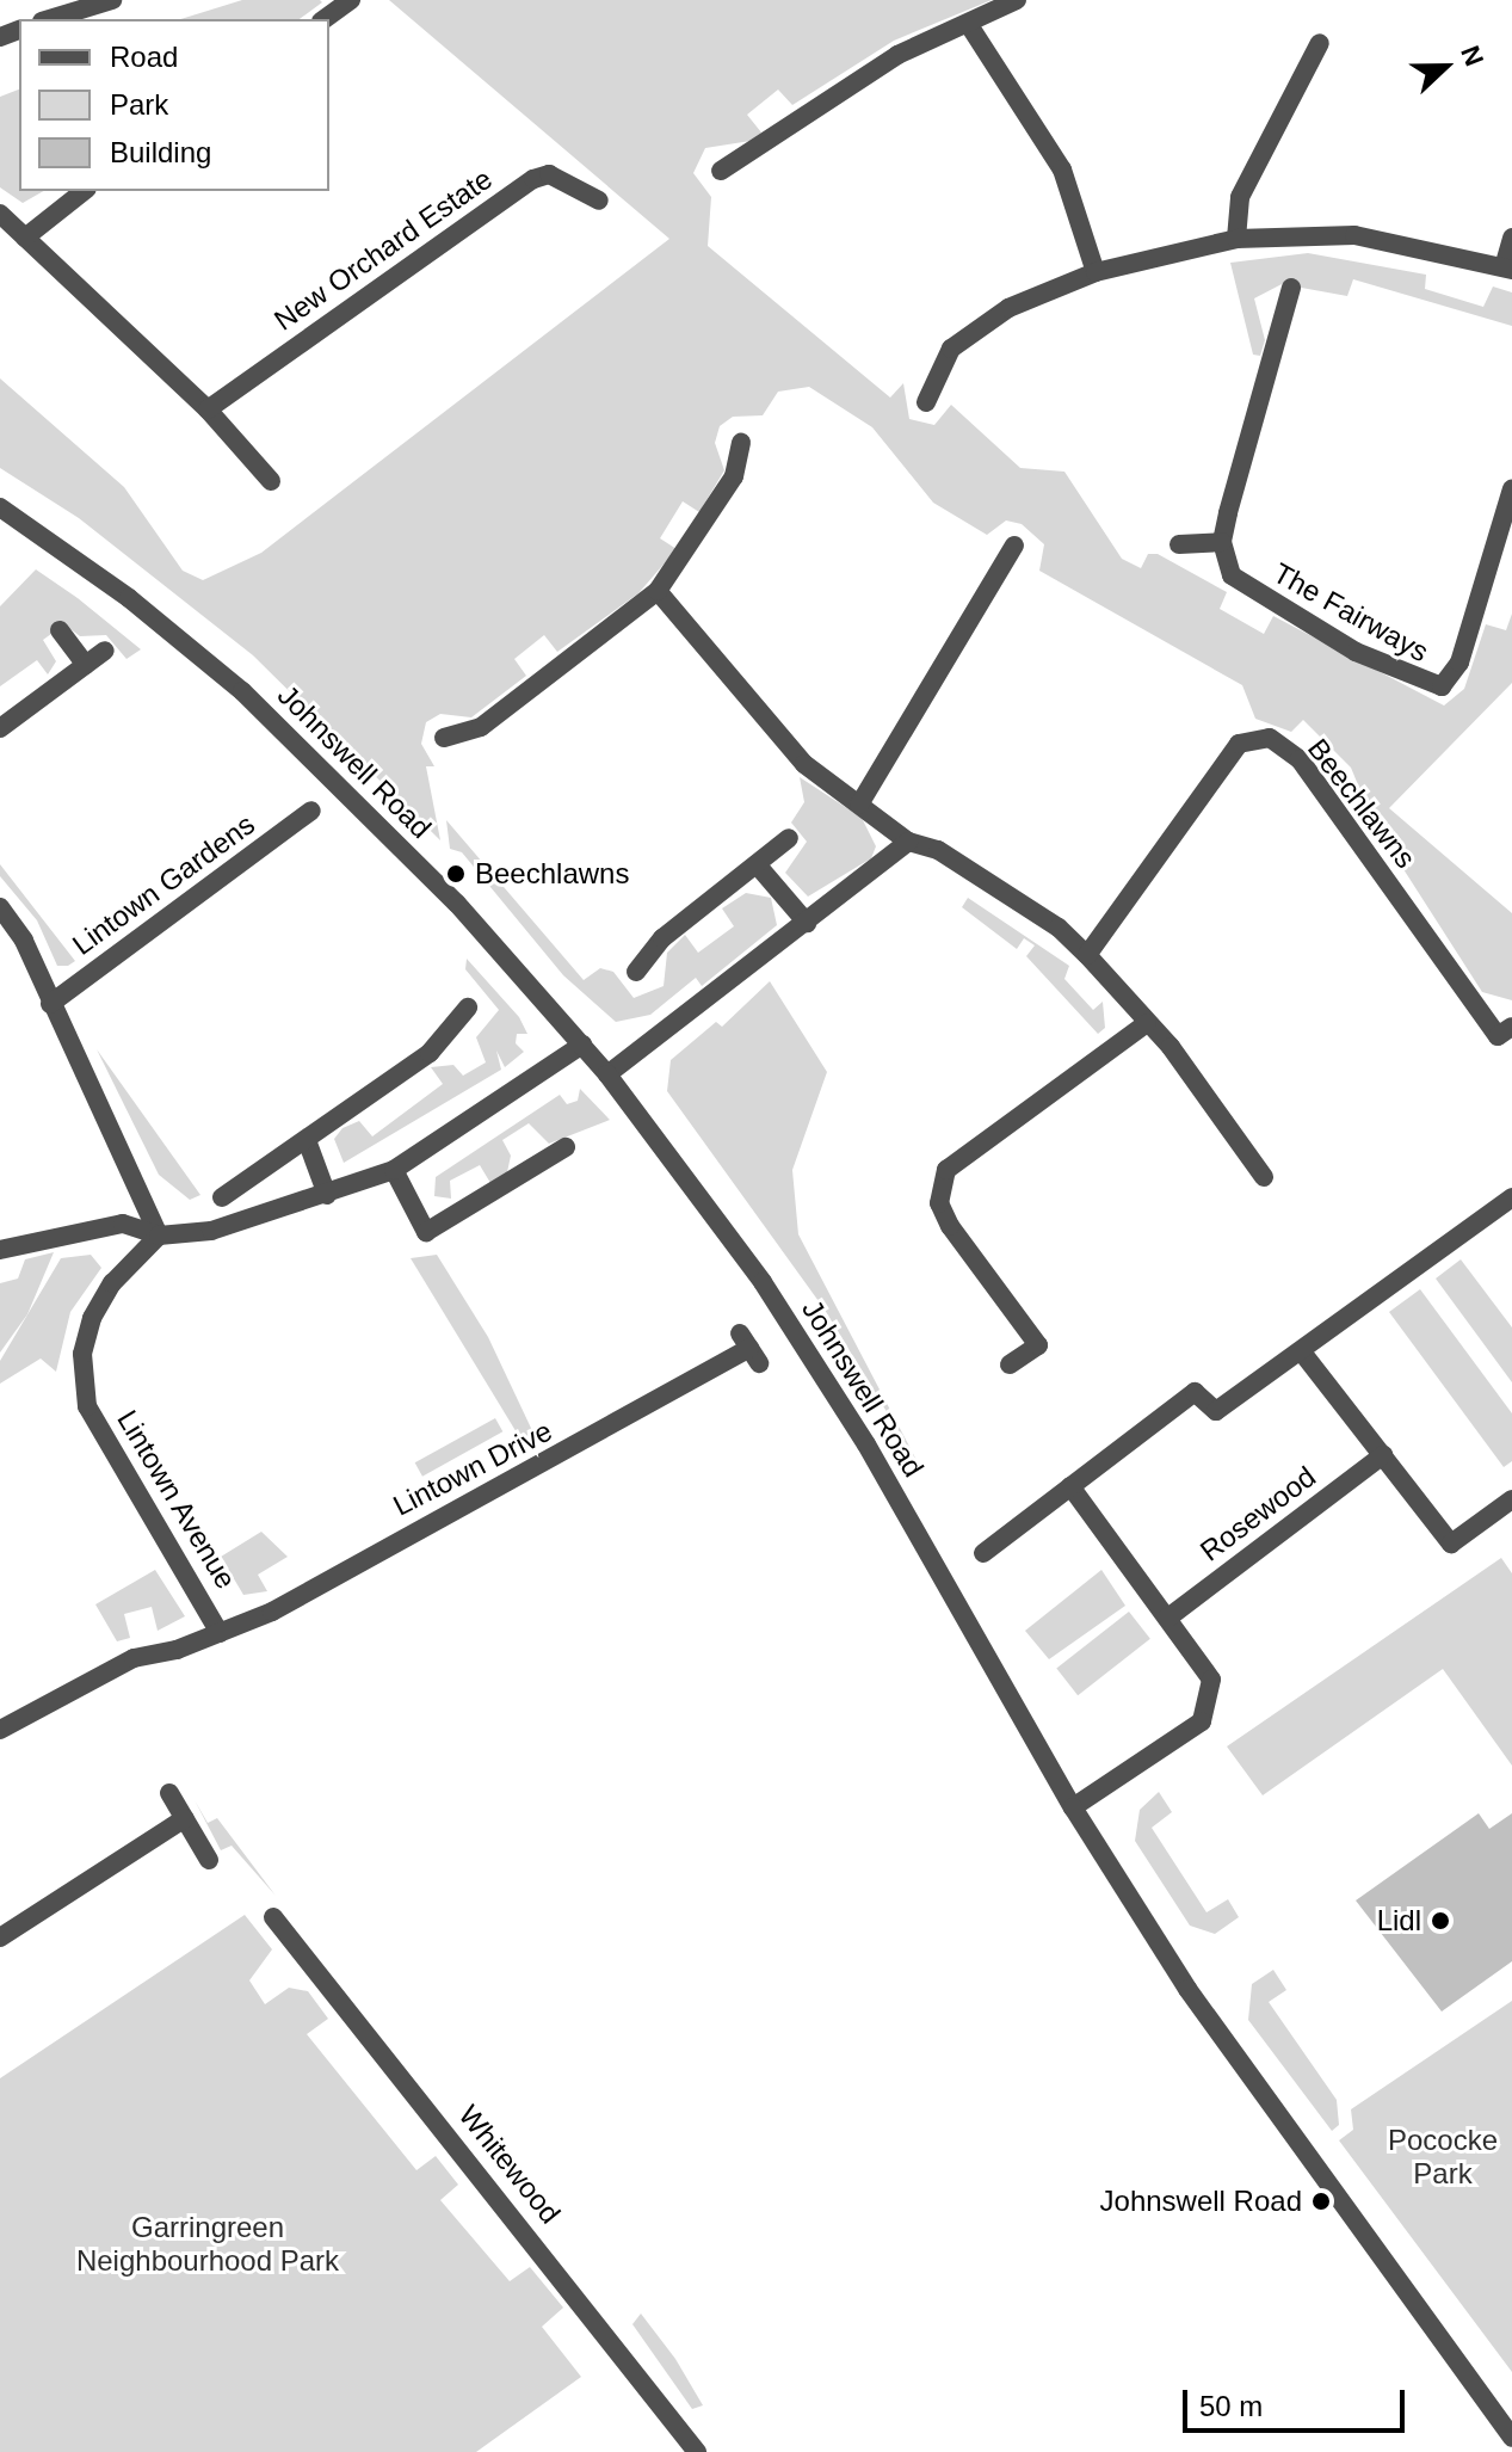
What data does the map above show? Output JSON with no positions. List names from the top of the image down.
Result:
{
  "streets": {
    "street": [
      "New Orchard Estate",
      "The Fairways",
      "Johnswell Road",
      "Beechlawns",
      "Lintown Gardens",
      "Lintown Drive",
      "Lintown Avenue",
      "Rosewood",
      "Whitewood"
    ]
  },
  "crossings": [
    ["Lintown Drive", "Lintown Avenue"]
  ],
  "parks": ["Pococke Park", "Garringreen Neighbourhood Park"],
  "places": ["Beechlawns", "Lidl", "Johnswell Road"],
  "legend": ["Road", "Park", "Building"],
  "scale_bar": "50 m",
  "north": "right"
}
